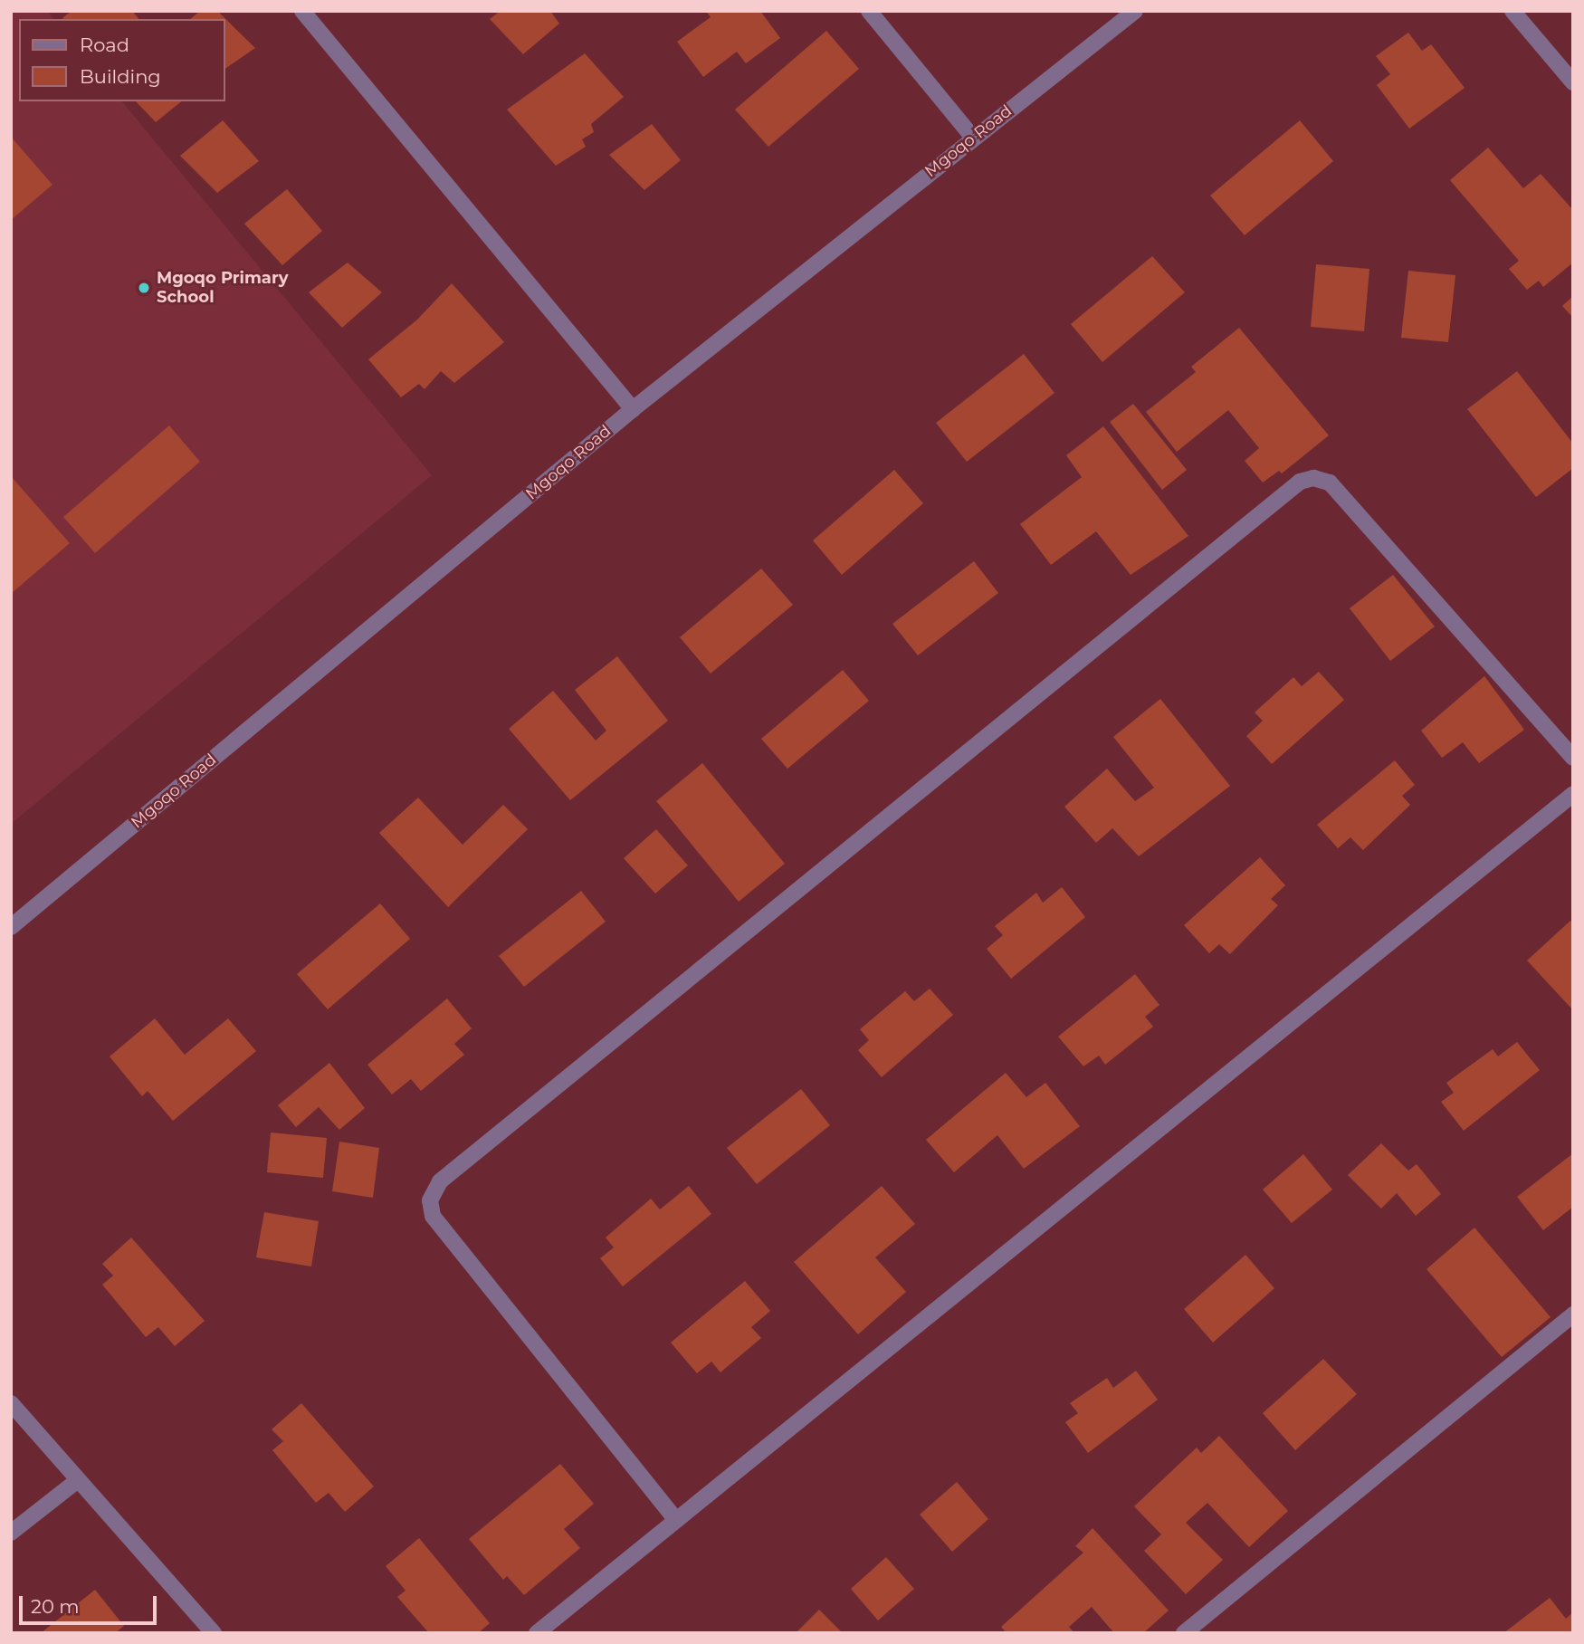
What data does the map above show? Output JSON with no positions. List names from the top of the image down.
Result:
{
  "streets": {
    "street": ["Mgoqo Road"]
  },
  "places": ["Mgoqo Primary School"],
  "legend": ["Road", "Building"],
  "scale_bar": "20 m"
}
